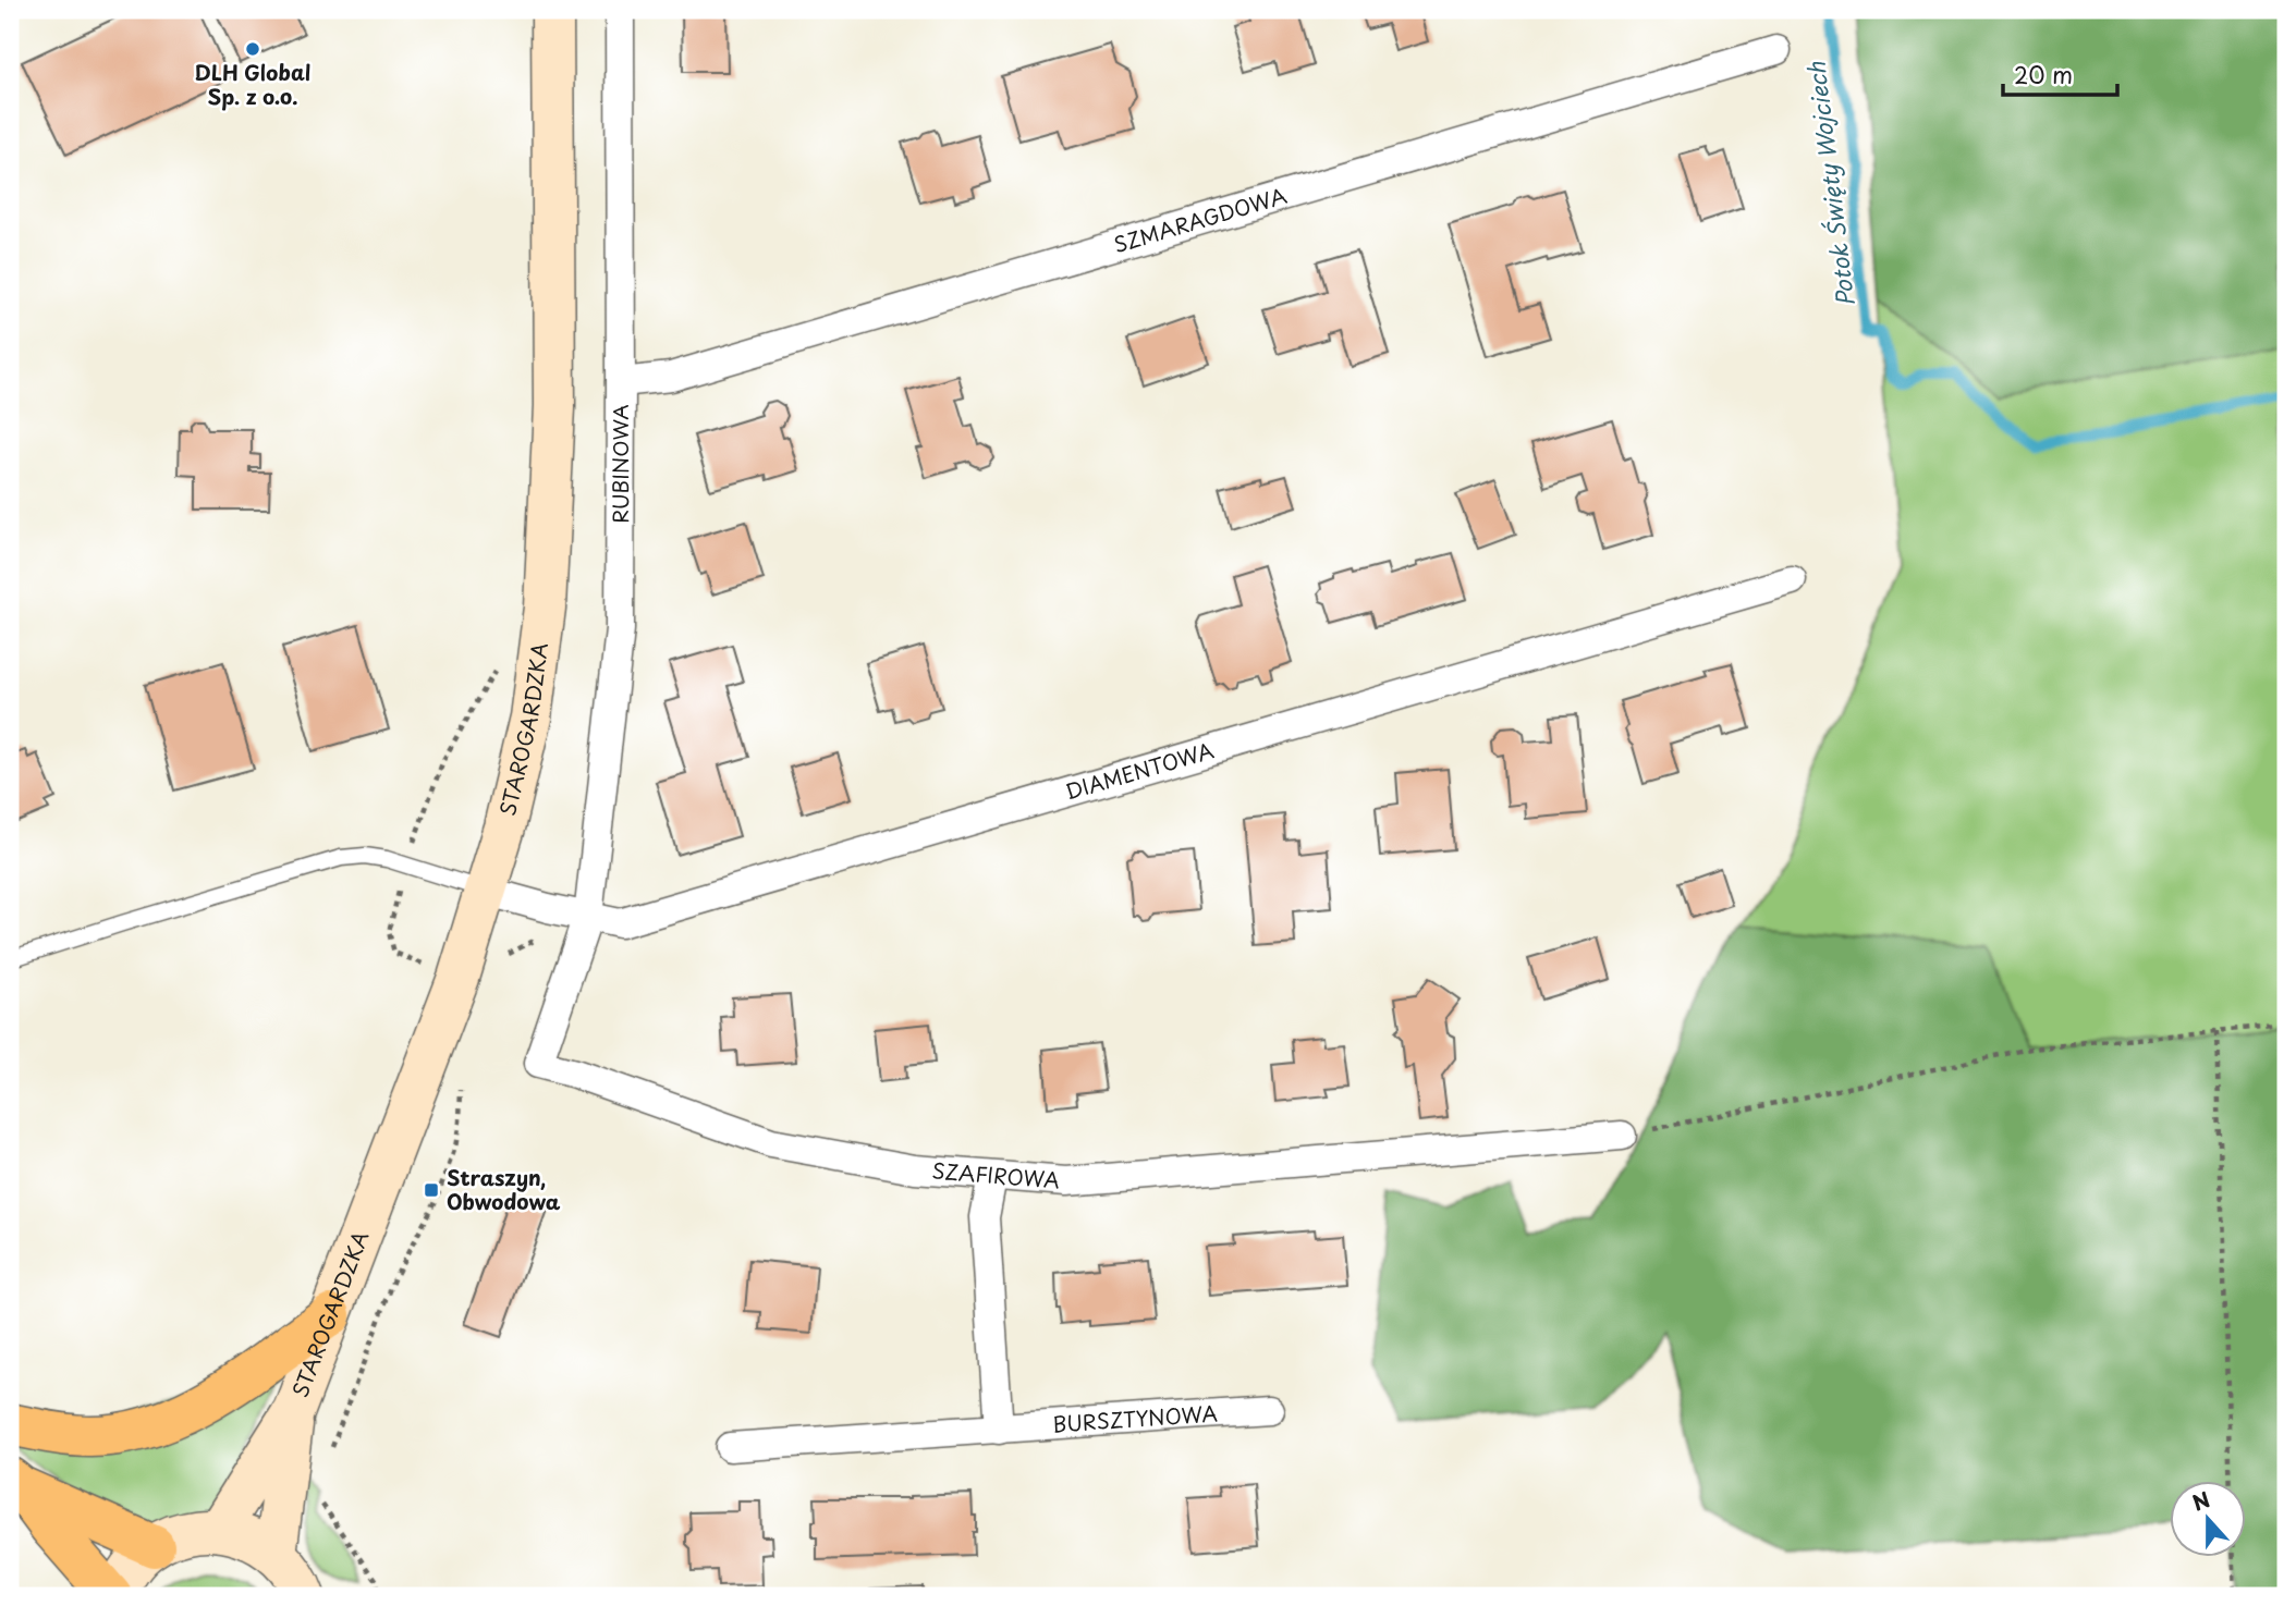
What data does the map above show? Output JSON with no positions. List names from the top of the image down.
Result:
{
  "streets": {
    "main road": ["STAROGARDZKA"],
    "street": [
      "SZMARAGDOWA",
      "RUBINOWA",
      "DIAMENTOWA",
      "SZAFIROWA",
      "BURSZTYNOWA"
    ]
  },
  "crossings": [
    ["SZMARAGDOWA", "RUBINOWA"],
    ["RUBINOWA", "DIAMENTOWA"],
    ["RUBINOWA", "SZAFIROWA"],
    ["STAROGARDZKA", "DIAMENTOWA"],
    ["DIAMENTOWA", "SZAFIROWA"]
  ],
  "water": ["Potok Święty Wojciech"],
  "places": {
    "other": ["DLH Global Sp. z o.o."],
    "transit": ["Straszyn, Obwodowa"]
  },
  "scale_bar": "20 m",
  "north": "top"
}
